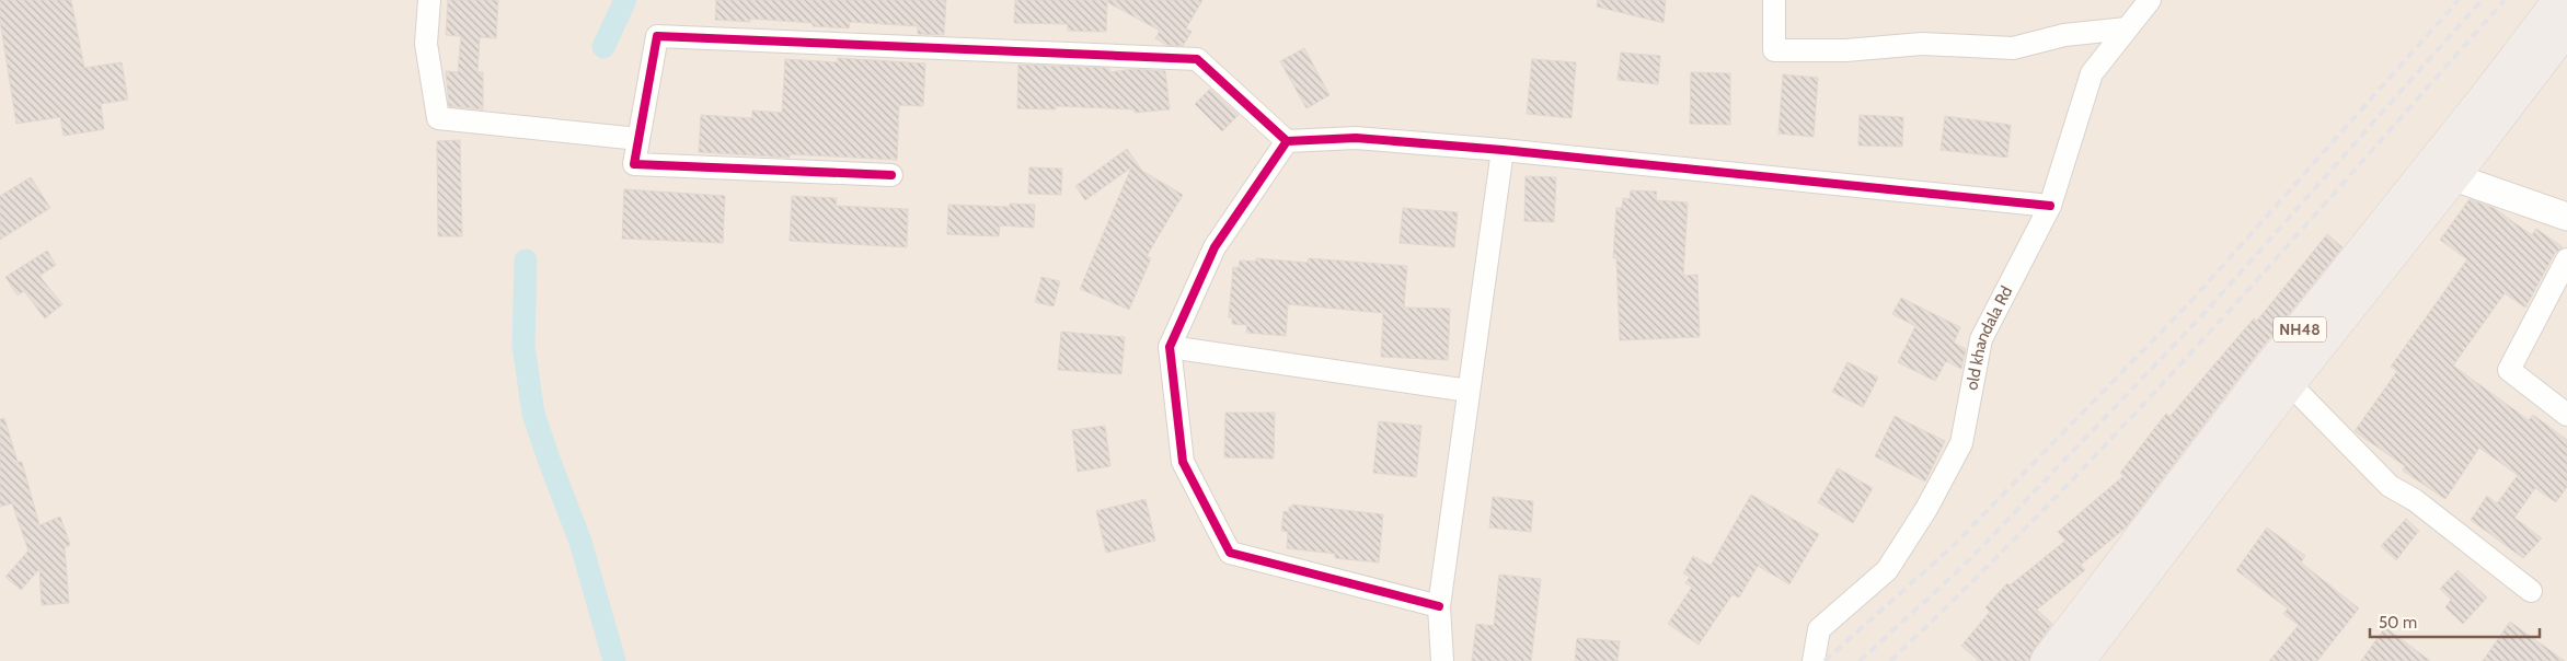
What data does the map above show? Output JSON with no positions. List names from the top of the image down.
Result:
{
  "streets": {
    "highway": ["NH48"],
    "street": ["old khandala Rd"]
  },
  "scale_bar": "50 m"
}
